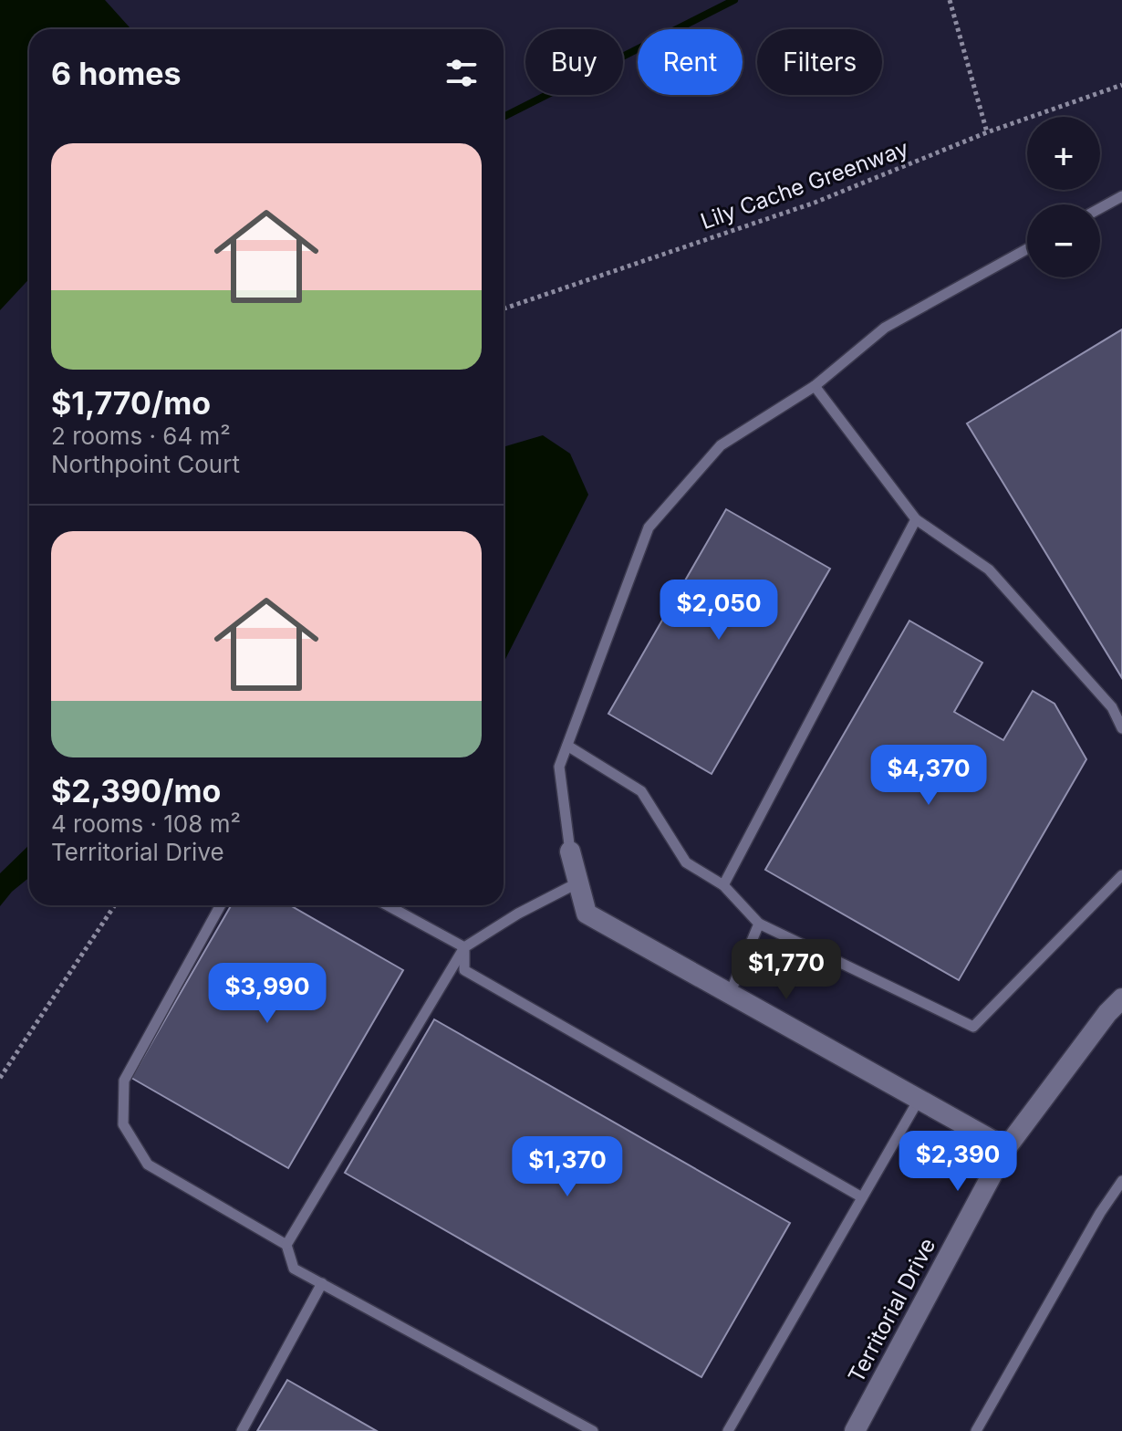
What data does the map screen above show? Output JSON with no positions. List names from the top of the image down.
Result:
{
  "streets": {
    "street": ["Territorial Drive"],
    "path": ["Lily Cache Greenway"]
  },
  "page": {
    "chip": ["Buy", "Rent", "Filters"],
    "heading": "6 homes",
    "map_buttons": ["+", "−"],
    "list": [
      {
        "name": "$1,770/mo",
        "note": "2 rooms · 64 m² · Northpoint Court"
      },
      {
        "name": "$2,390/mo",
        "note": "4 rooms · 108 m² · Territorial Drive"
      }
    ],
    "price": [
      "$2,050",
      "$4,370",
      "$1,770",
      "$3,990",
      "$2,390",
      "$1,370"
    ]
  }
}
